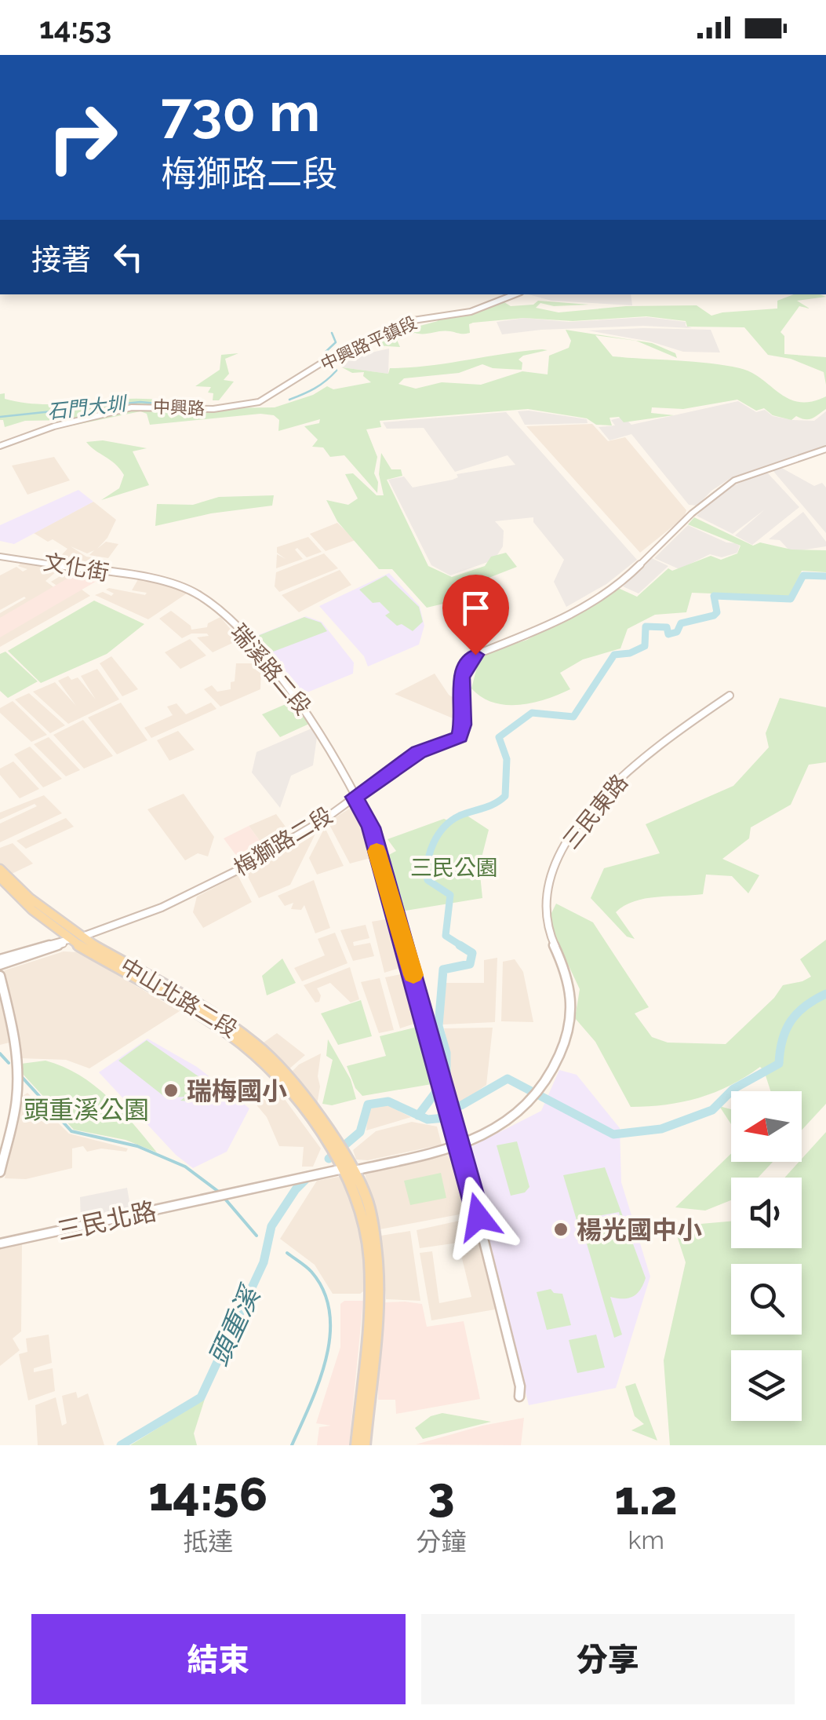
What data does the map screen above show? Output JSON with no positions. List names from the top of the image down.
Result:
{
  "streets": {
    "main road": ["中山北路二段"],
    "street": [
      "中興路平鎮段",
      "中興路",
      "文化街",
      "瑞溪路二段",
      "三民東路",
      "梅獅路二段",
      "三民北路"
    ]
  },
  "crossings": [
    ["中興路平鎮段", "中興路"],
    ["文化街", "瑞溪路二段"],
    ["瑞溪路二段", "三民東路"],
    ["瑞溪路二段", "梅獅路二段"],
    ["三民東路", "中山北路二段"],
    ["三民東路", "三民北路"],
    ["梅獅路二段", "中山北路二段"],
    ["中山北路二段", "三民北路"]
  ],
  "water": ["石門大圳", "頭重溪"],
  "parks": ["三民公園", "頭重溪公園"],
  "places": ["瑞梅國小", "楊光國中小"],
  "north": "left",
  "page": {
    "status": "14:53",
    "turn": ["730 m", "梅獅路二段"],
    "then": "接著",
    "eta": [
      "14:56",
      "抵達",
      "3",
      "分鐘",
      "1.2",
      "km"
    ],
    "buttons": ["結束", "分享"]
  }
}
